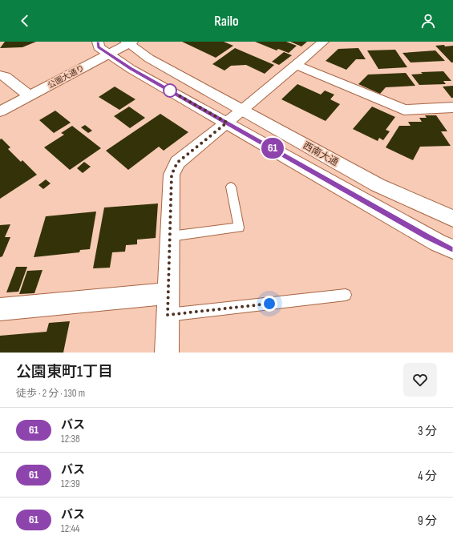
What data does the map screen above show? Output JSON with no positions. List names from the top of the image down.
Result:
{
  "streets": {
    "street": ["公園大通り", "西南大通"]
  },
  "crossings": [
    ["公園大通り", "西南大通"]
  ],
  "lines": ["bus line 61"],
  "page": {
    "header": "Railo",
    "on_map": "61",
    "heading": ["公園東町1丁目", "徒歩 · 2 分 · 130 m"],
    "list": [
      {
        "mark": "61",
        "name": "バス",
        "note": "12:38",
        "value": "3 分"
      },
      {
        "mark": "61",
        "name": "バス",
        "note": "12:39",
        "value": "4 分"
      },
      {
        "mark": "61",
        "name": "バス",
        "note": "12:44",
        "value": "9 分"
      }
    ]
  }
}
